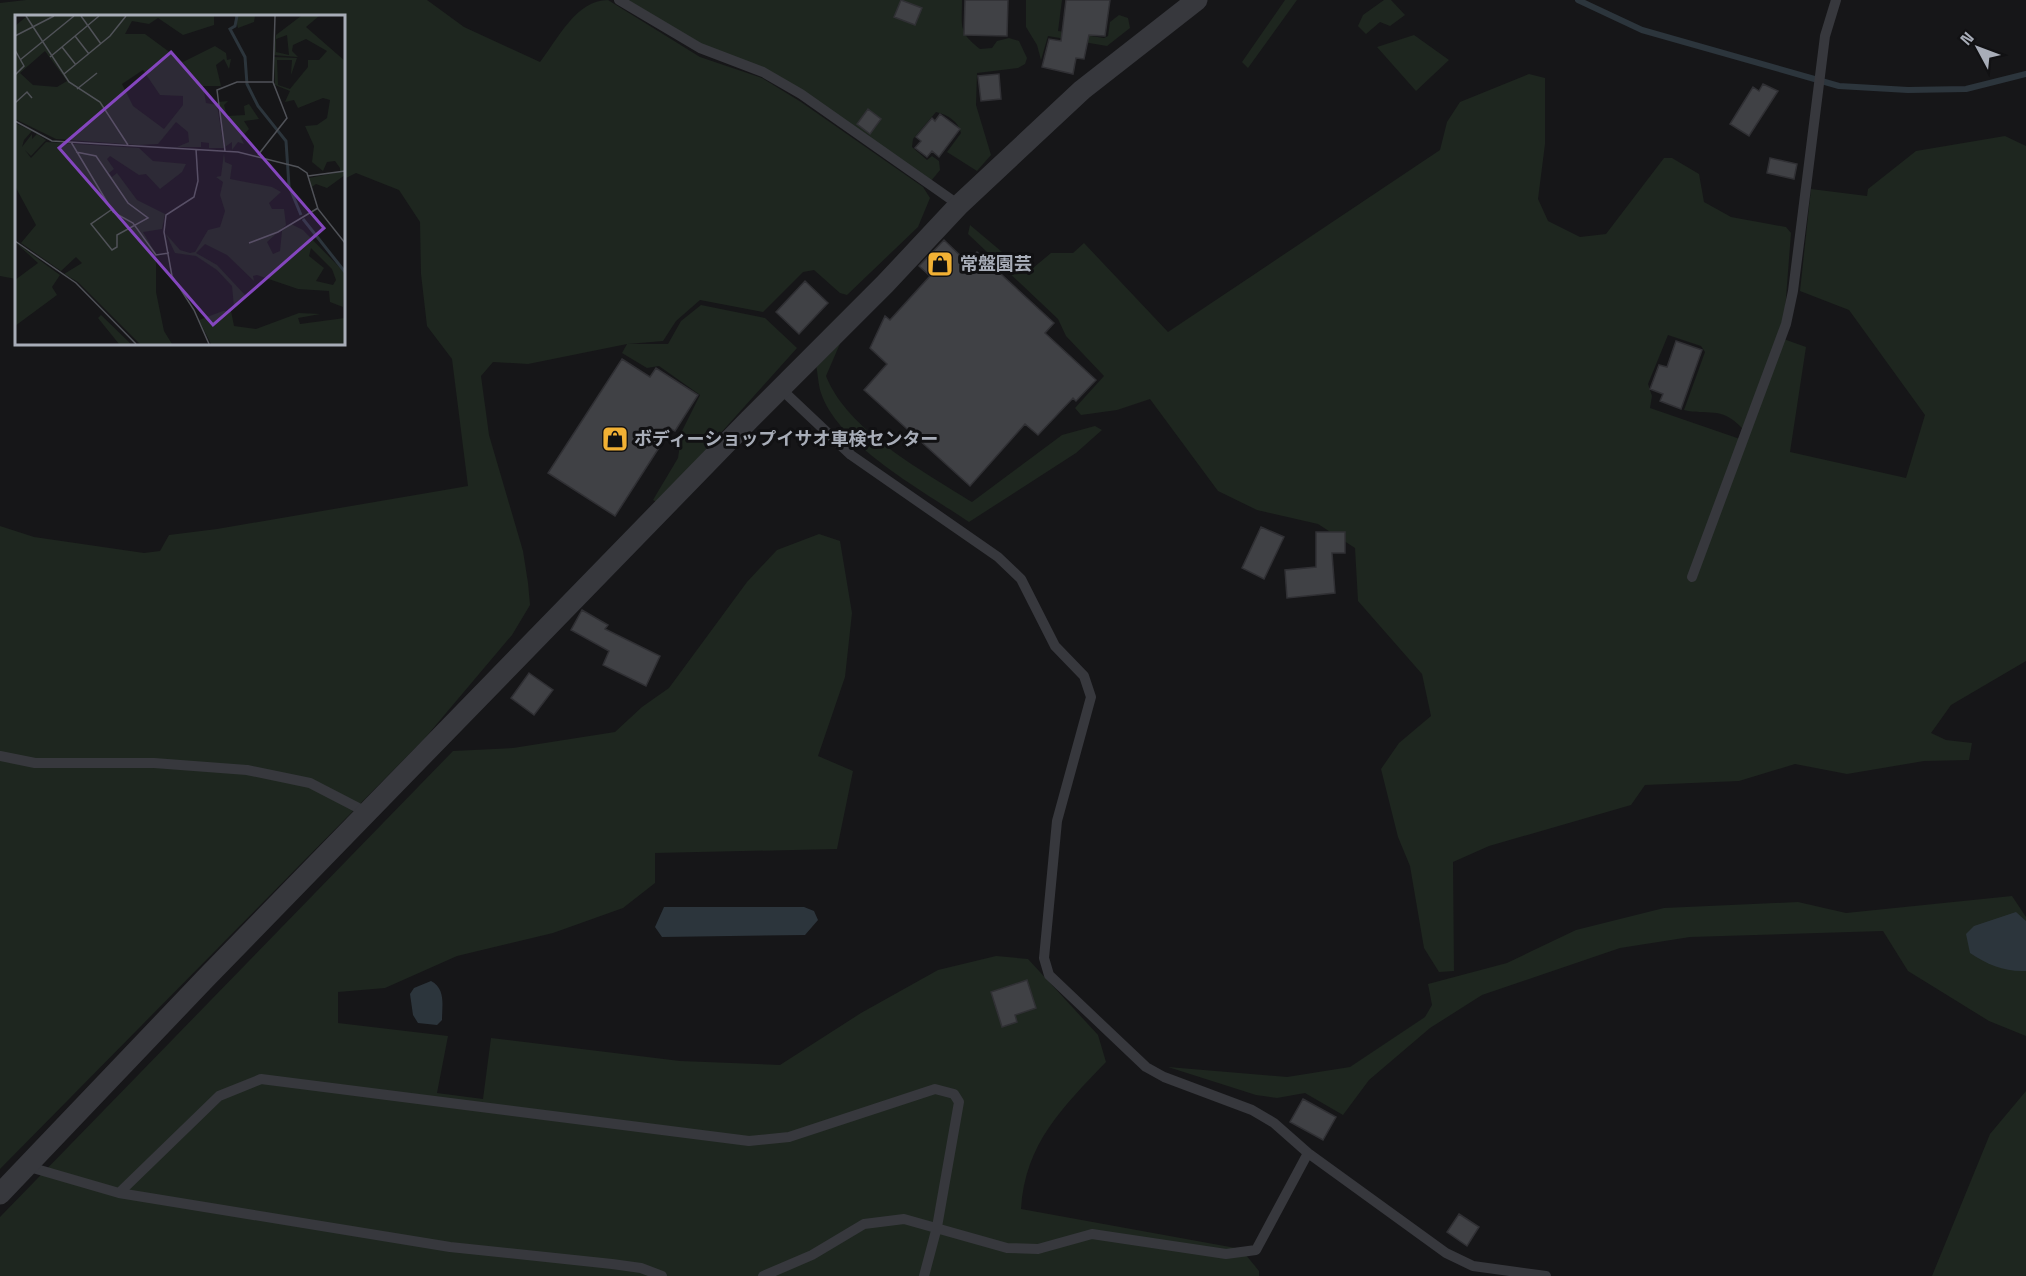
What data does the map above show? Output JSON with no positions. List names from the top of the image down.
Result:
{
  "places": {
    "shop": ["常盤園芸", "ボディーショップイサオ車検センター"]
  },
  "north": "top left"
}
